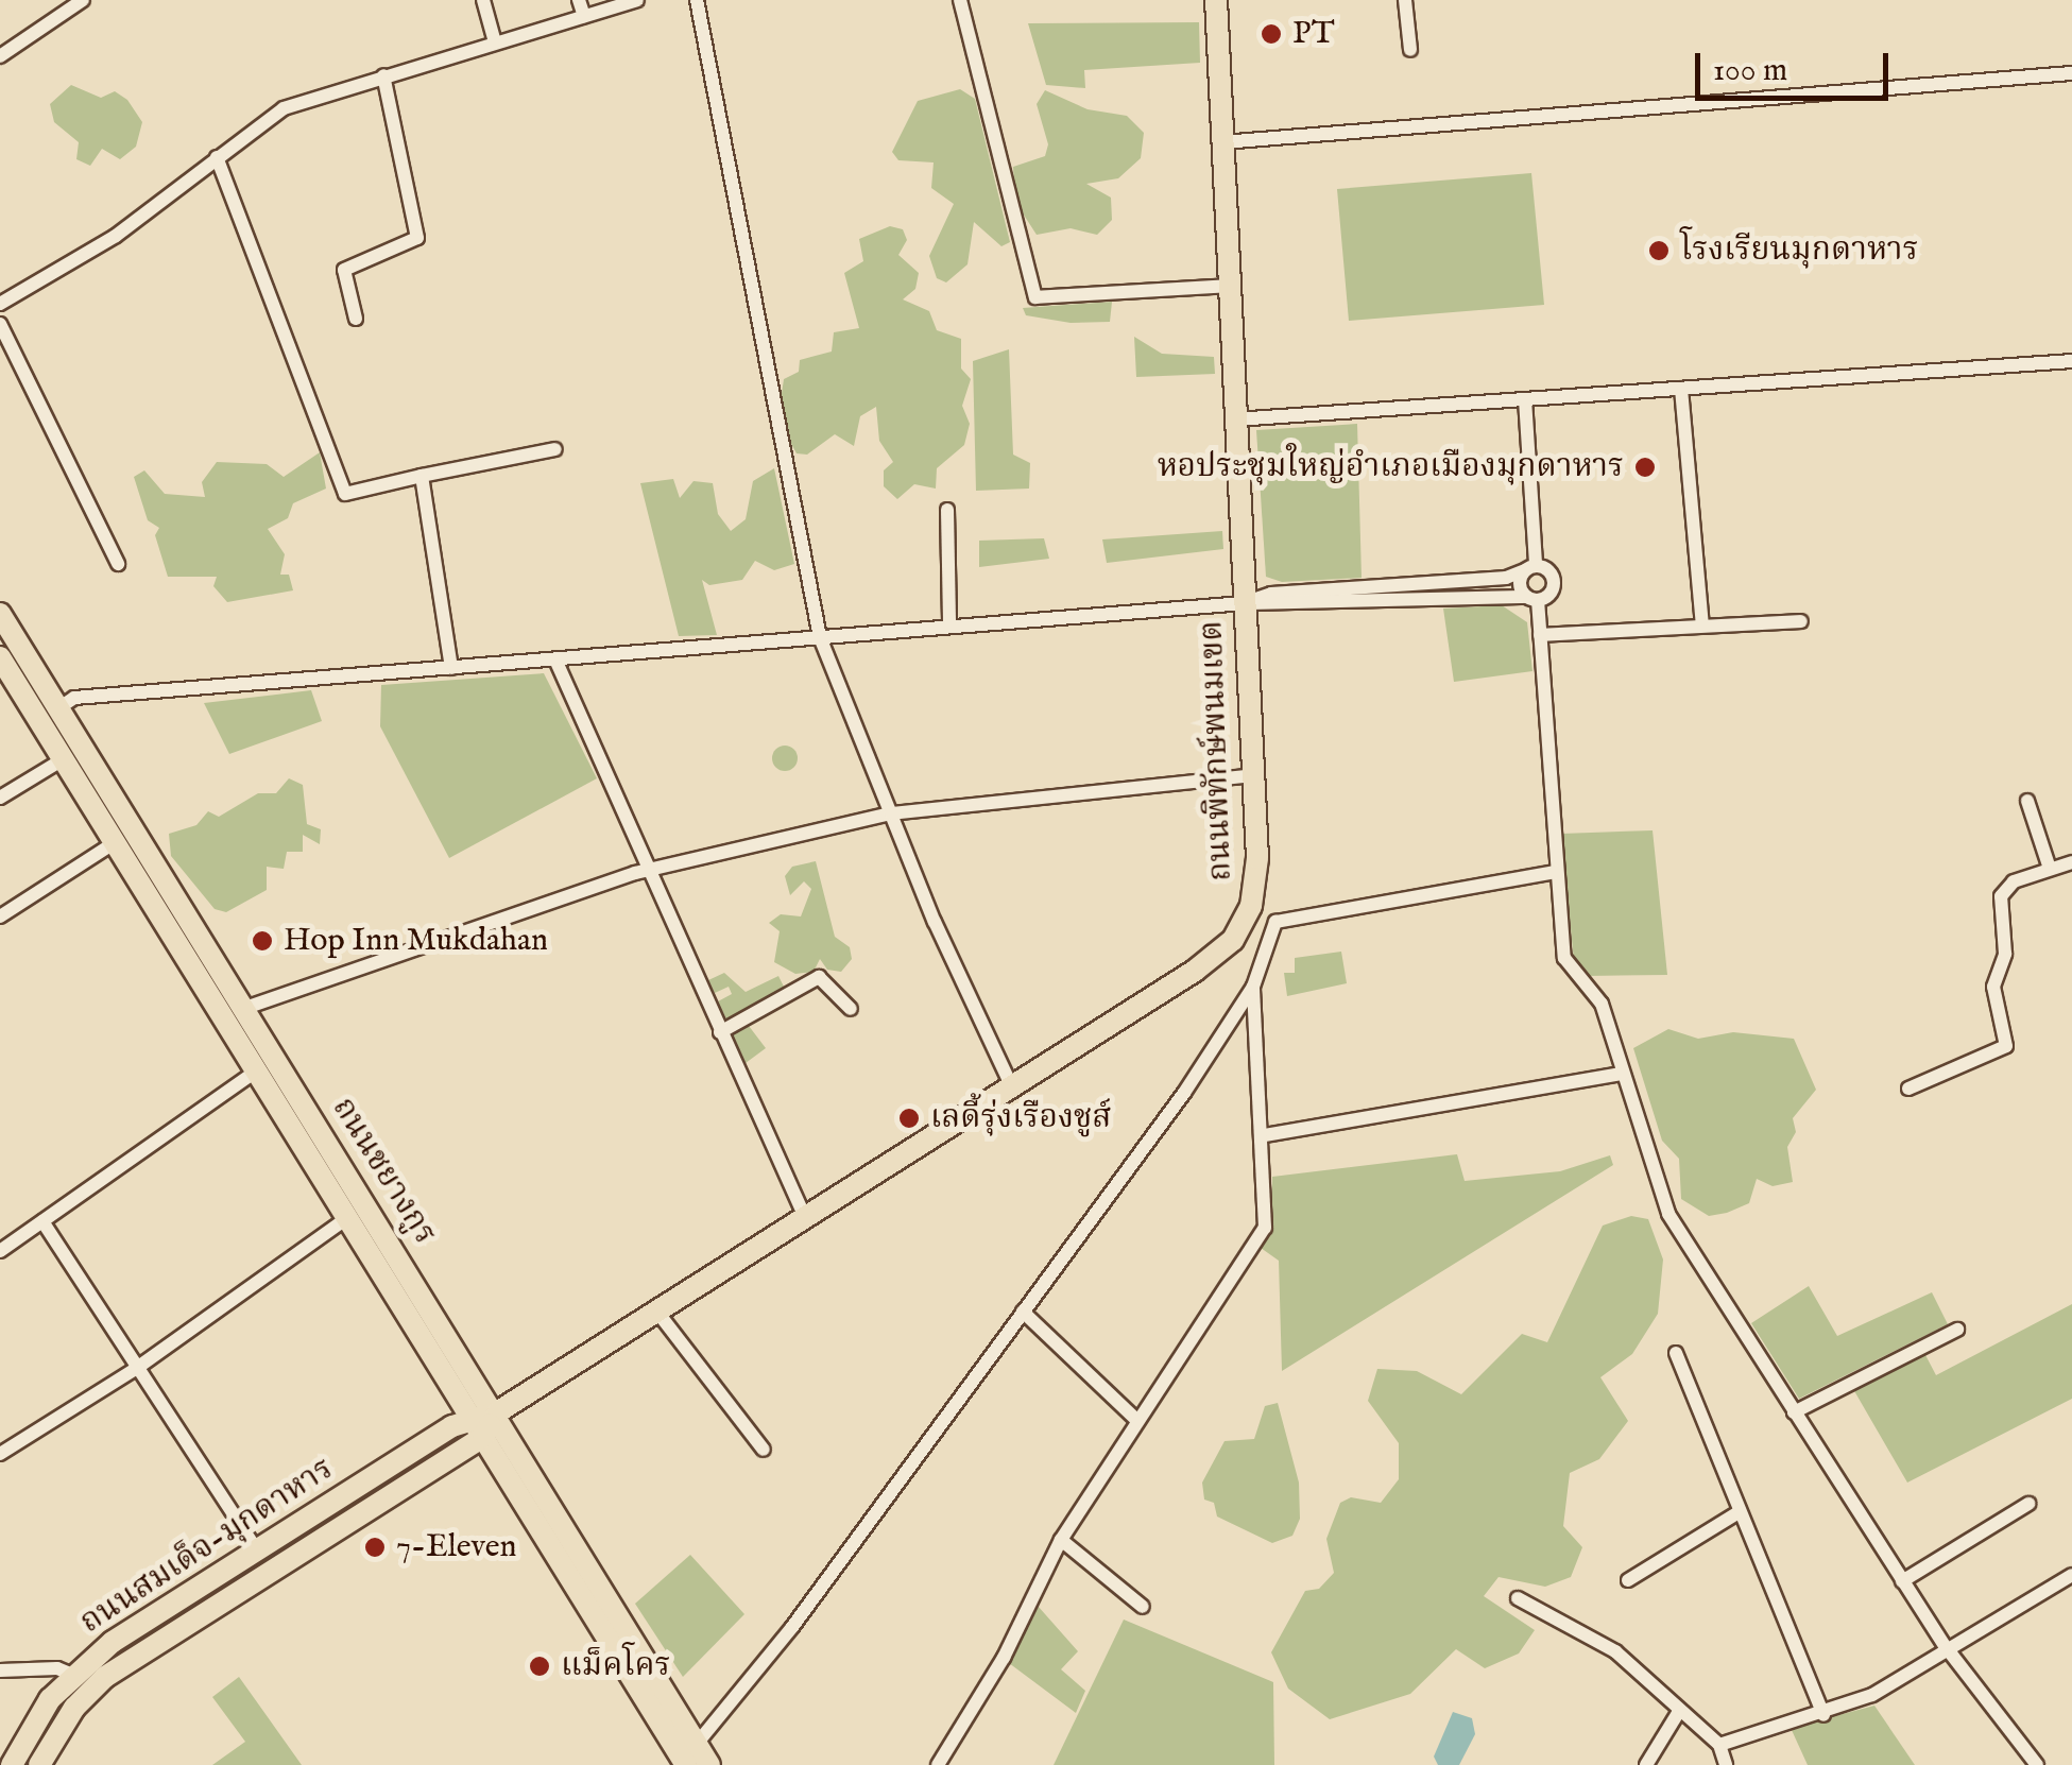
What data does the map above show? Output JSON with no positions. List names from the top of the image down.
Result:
{
  "streets": {
    "main road": ["ถนนพิทักษ์พนมเขต", "ถนนชยางกูร", "ถนนสมเด็จ-มุกดาหาร"]
  },
  "crossings": [
    ["ถนนพิทักษ์พนมเขต", "ถนนชยางกูร"],
    ["ถนนชยางกูร", "ถนนสมเด็จ-มุกดาหาร"]
  ],
  "places": [
    "PT",
    "โรงเรียนมุกดาหาร",
    "หอประชุมใหญ่อำเภอเมืองมุกดาหาร",
    "Hop Inn Mukdahan",
    "เลดี้รุ่งเรืองชูส์",
    "7-Eleven",
    "แม็คโคร"
  ],
  "scale_bar": "100 m"
}
